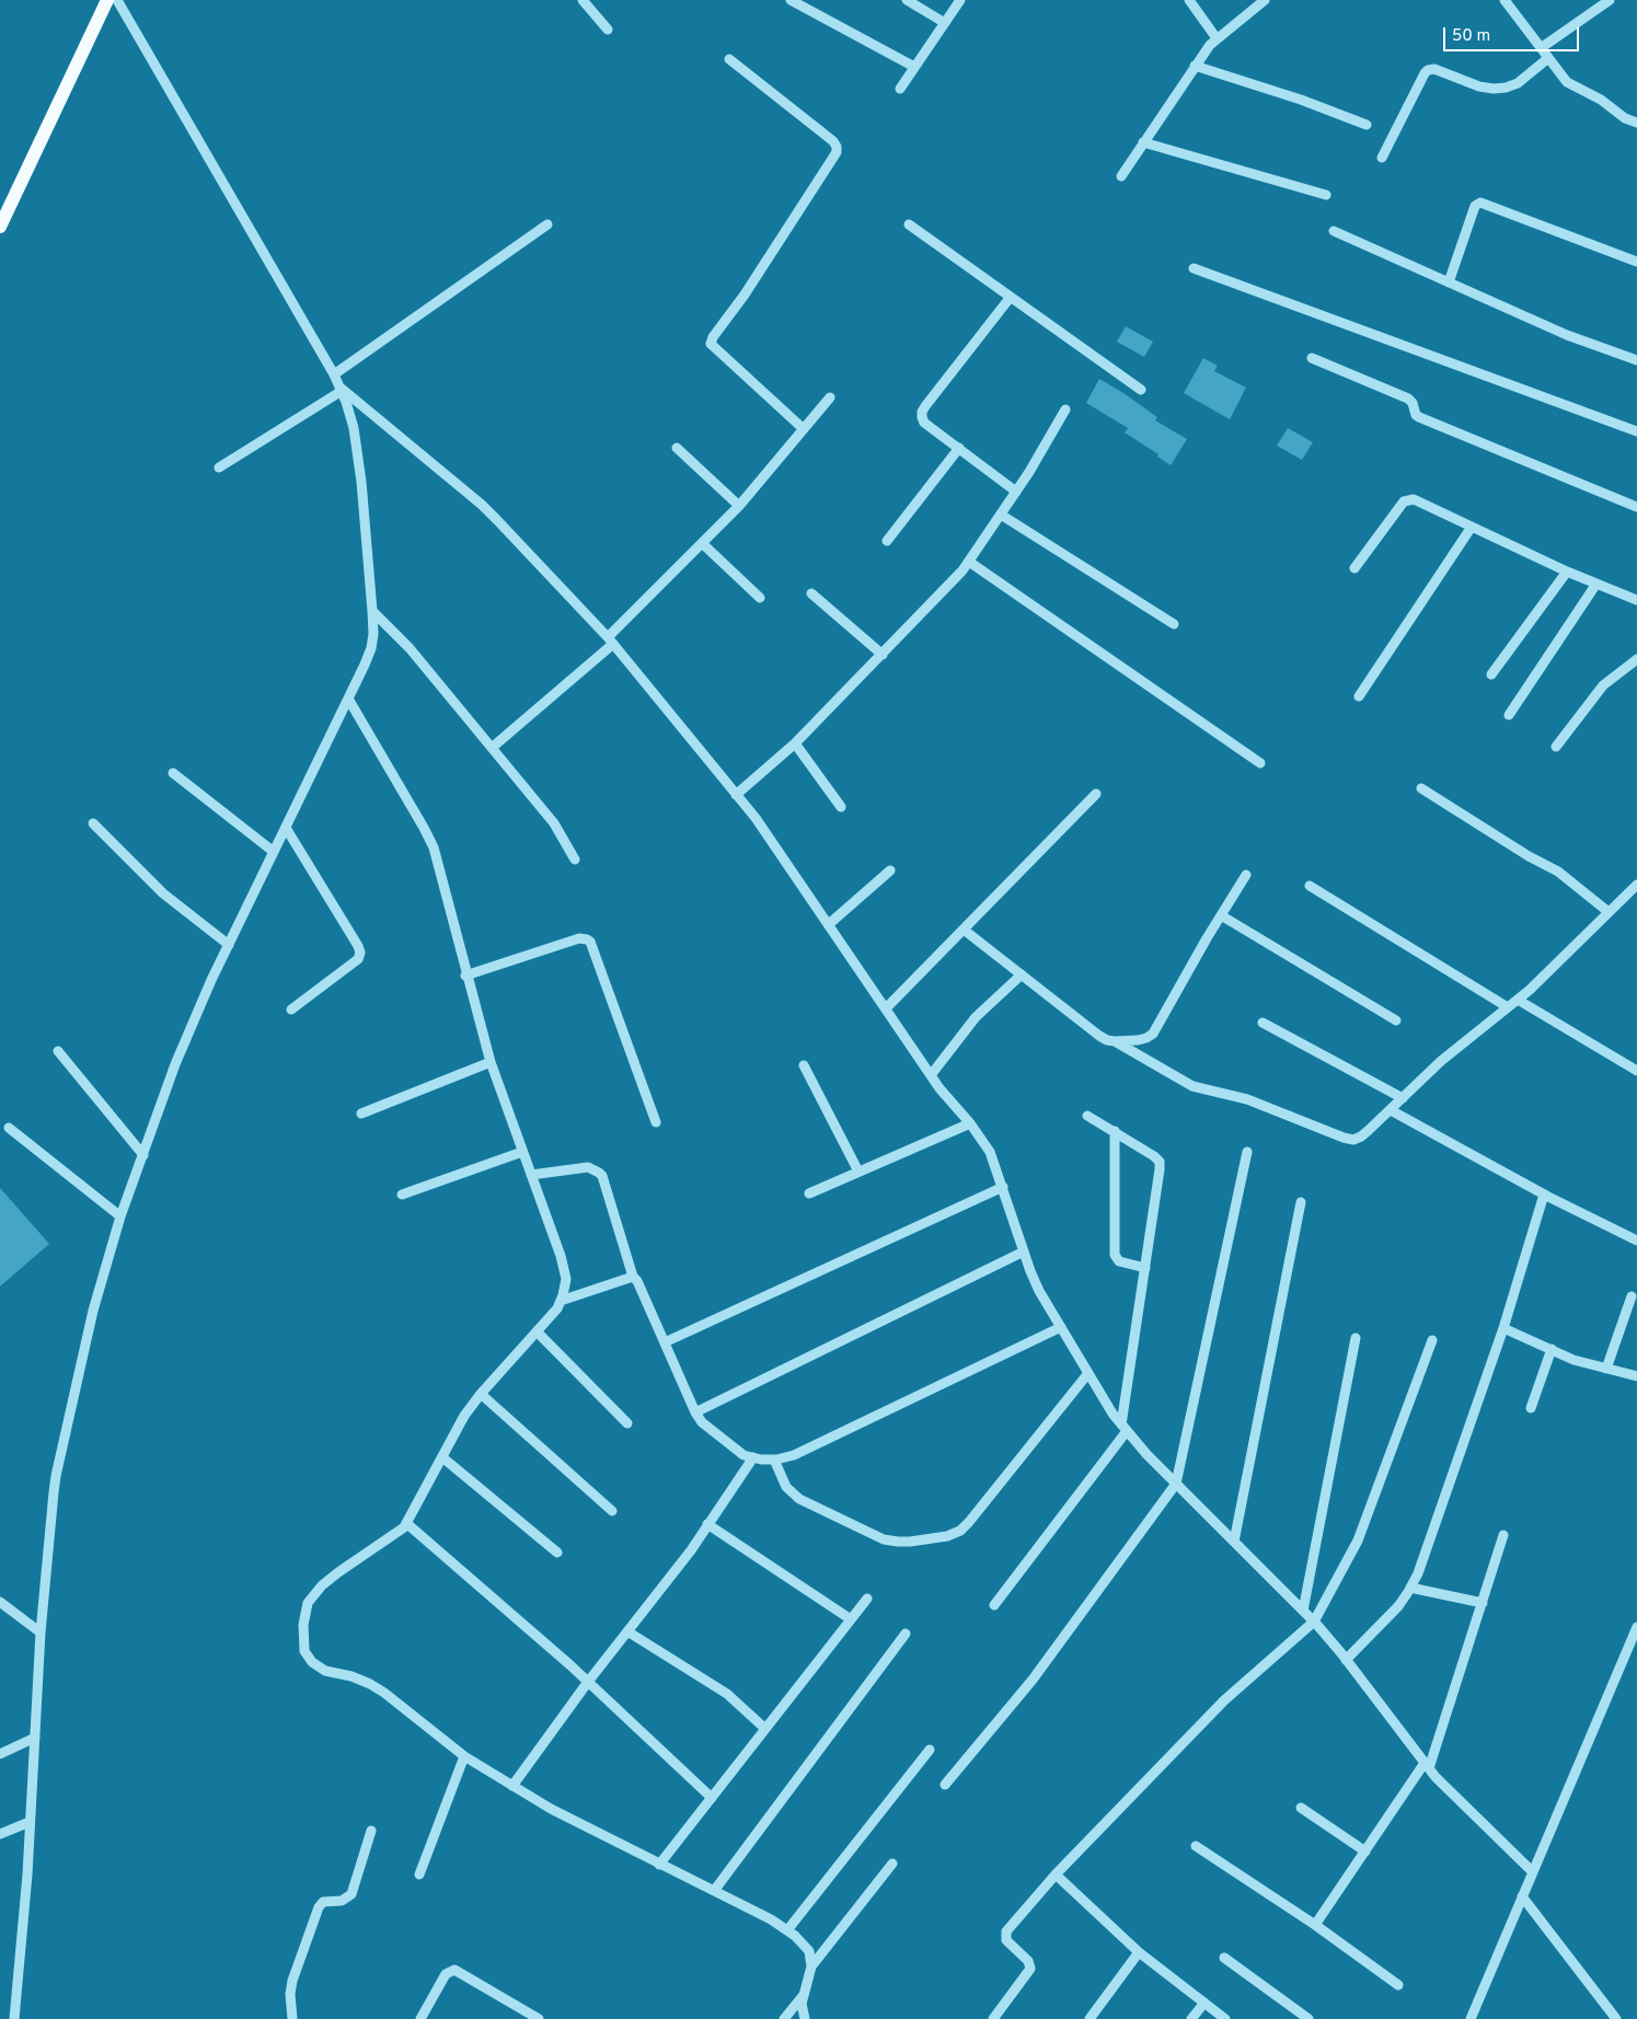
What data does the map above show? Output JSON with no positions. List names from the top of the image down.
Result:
{
  "scale_bar": "50 m"
}
